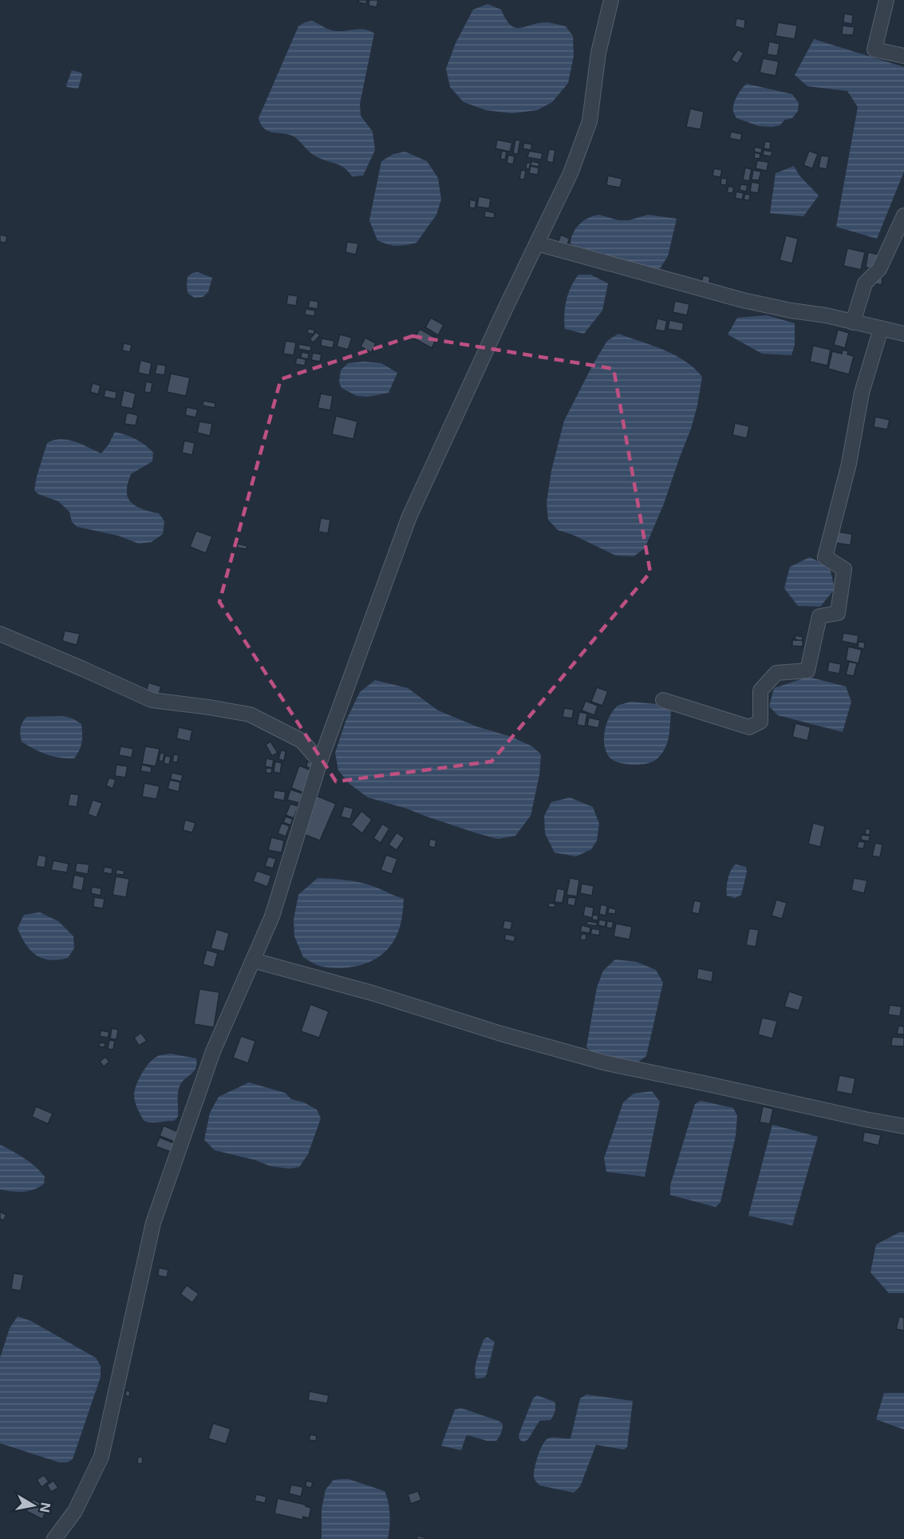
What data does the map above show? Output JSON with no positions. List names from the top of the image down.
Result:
{
  "north": "right"
}
